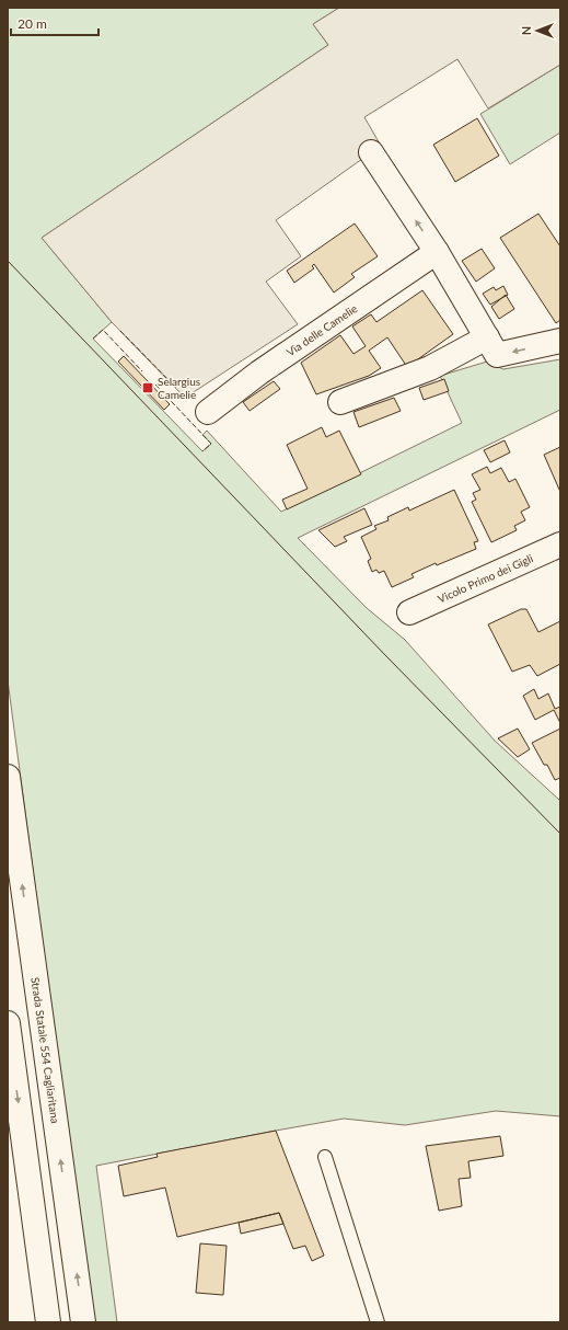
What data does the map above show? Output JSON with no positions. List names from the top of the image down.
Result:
{
  "streets": {
    "street": ["Via delle Camelie", "Vicolo Primo dei Gigli", "Strada Statale 554 Cagliaritana"]
  },
  "places": {
    "transit": ["Selargius Camelie"]
  },
  "scale_bar": "20 m",
  "north": "left"
}
